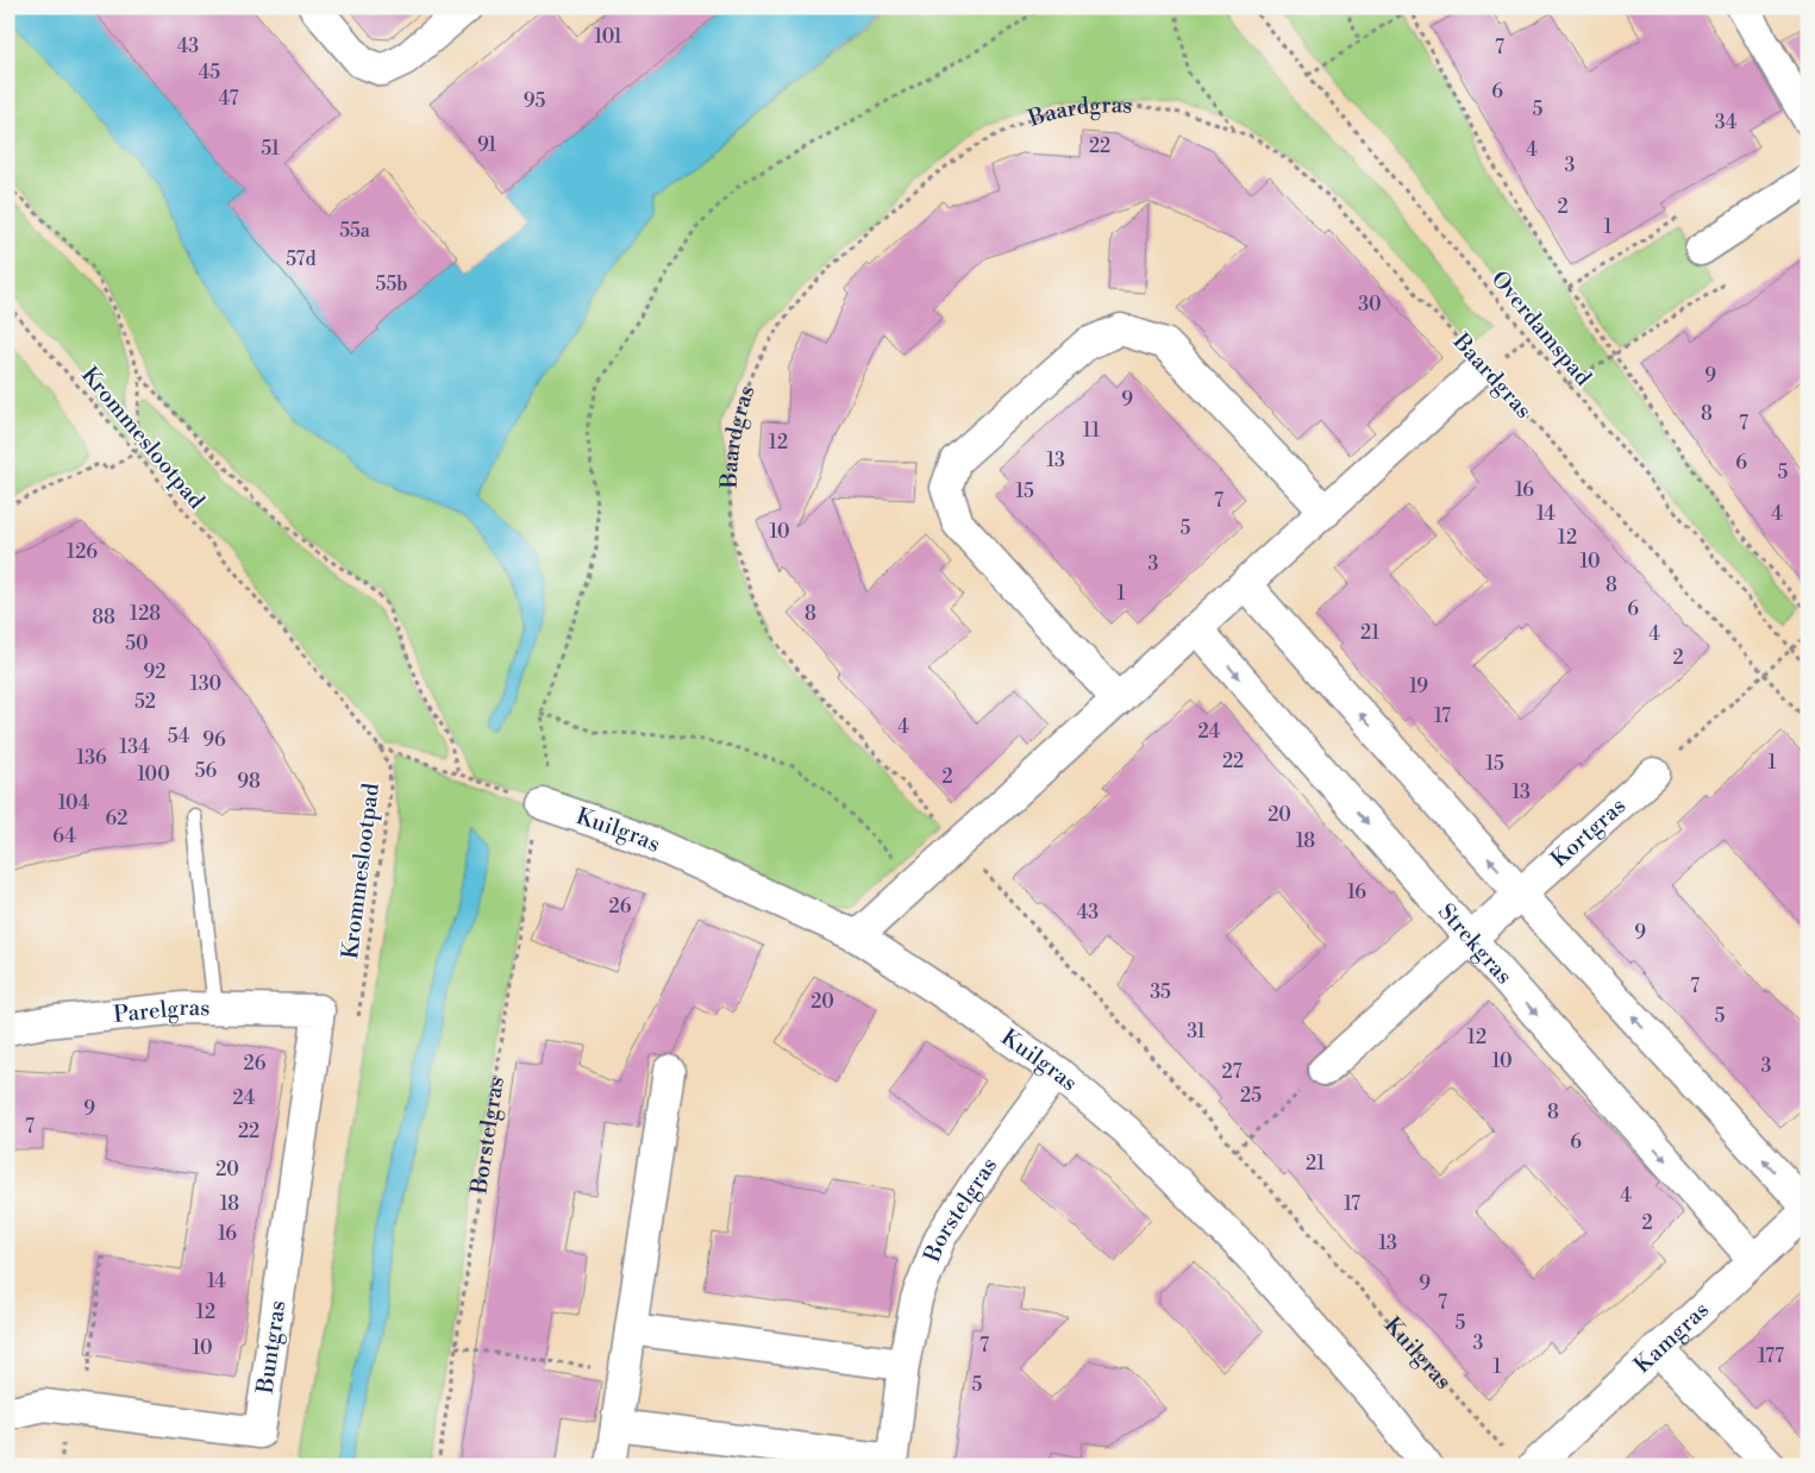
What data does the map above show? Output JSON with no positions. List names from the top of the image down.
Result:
{
  "streets": {
    "street": [
      "Baardgras",
      "Kuilgras",
      "Kortgras",
      "Strekgras",
      "Parelgras",
      "Borstelgras",
      "Kamgras",
      "Buntgras"
    ],
    "path": ["Overdamspad", "Krommeslootpad"]
  },
  "crossings": [
    ["Baardgras", "Kuilgras"],
    ["Baardgras", "Strekgras"],
    ["Kuilgras", "Borstelgras"],
    ["Strekgras", "Kamgras"],
    ["Parelgras", "Buntgras"]
  ],
  "house_numbers": [
    "101",
    "43",
    "7",
    "45",
    "6",
    "47",
    "95",
    "5",
    "34",
    "91",
    "22",
    "51",
    "4",
    "3",
    "2",
    "1",
    "55a",
    "57d",
    "55b",
    "30",
    "9",
    "9",
    "8",
    "7",
    "11",
    "12",
    "13",
    "6",
    "5",
    "16",
    "15",
    "7",
    "14",
    "4",
    "5",
    "10",
    "12",
    "126",
    "10",
    "3",
    "8",
    "1",
    "6",
    "128",
    "8",
    "88",
    "21",
    "4",
    "50",
    "2",
    "92",
    "130",
    "19",
    "52",
    "17",
    "4",
    "24",
    "54",
    "96",
    "134",
    "136",
    "22",
    "1",
    "15",
    "56",
    "100",
    "2",
    "98",
    "13",
    "104",
    "20",
    "62",
    "64",
    "18",
    "16",
    "26",
    "43",
    "9",
    "7",
    "35",
    "20",
    "5",
    "31",
    "12",
    "10",
    "26",
    "3",
    "27",
    "25",
    "24",
    "9",
    "8",
    "7",
    "22",
    "6",
    "21",
    "20",
    "4",
    "18",
    "17",
    "2",
    "16",
    "13",
    "14",
    "9",
    "7",
    "12",
    "5",
    "3",
    "7",
    "10",
    "177",
    "1",
    "5"
  ]
}
